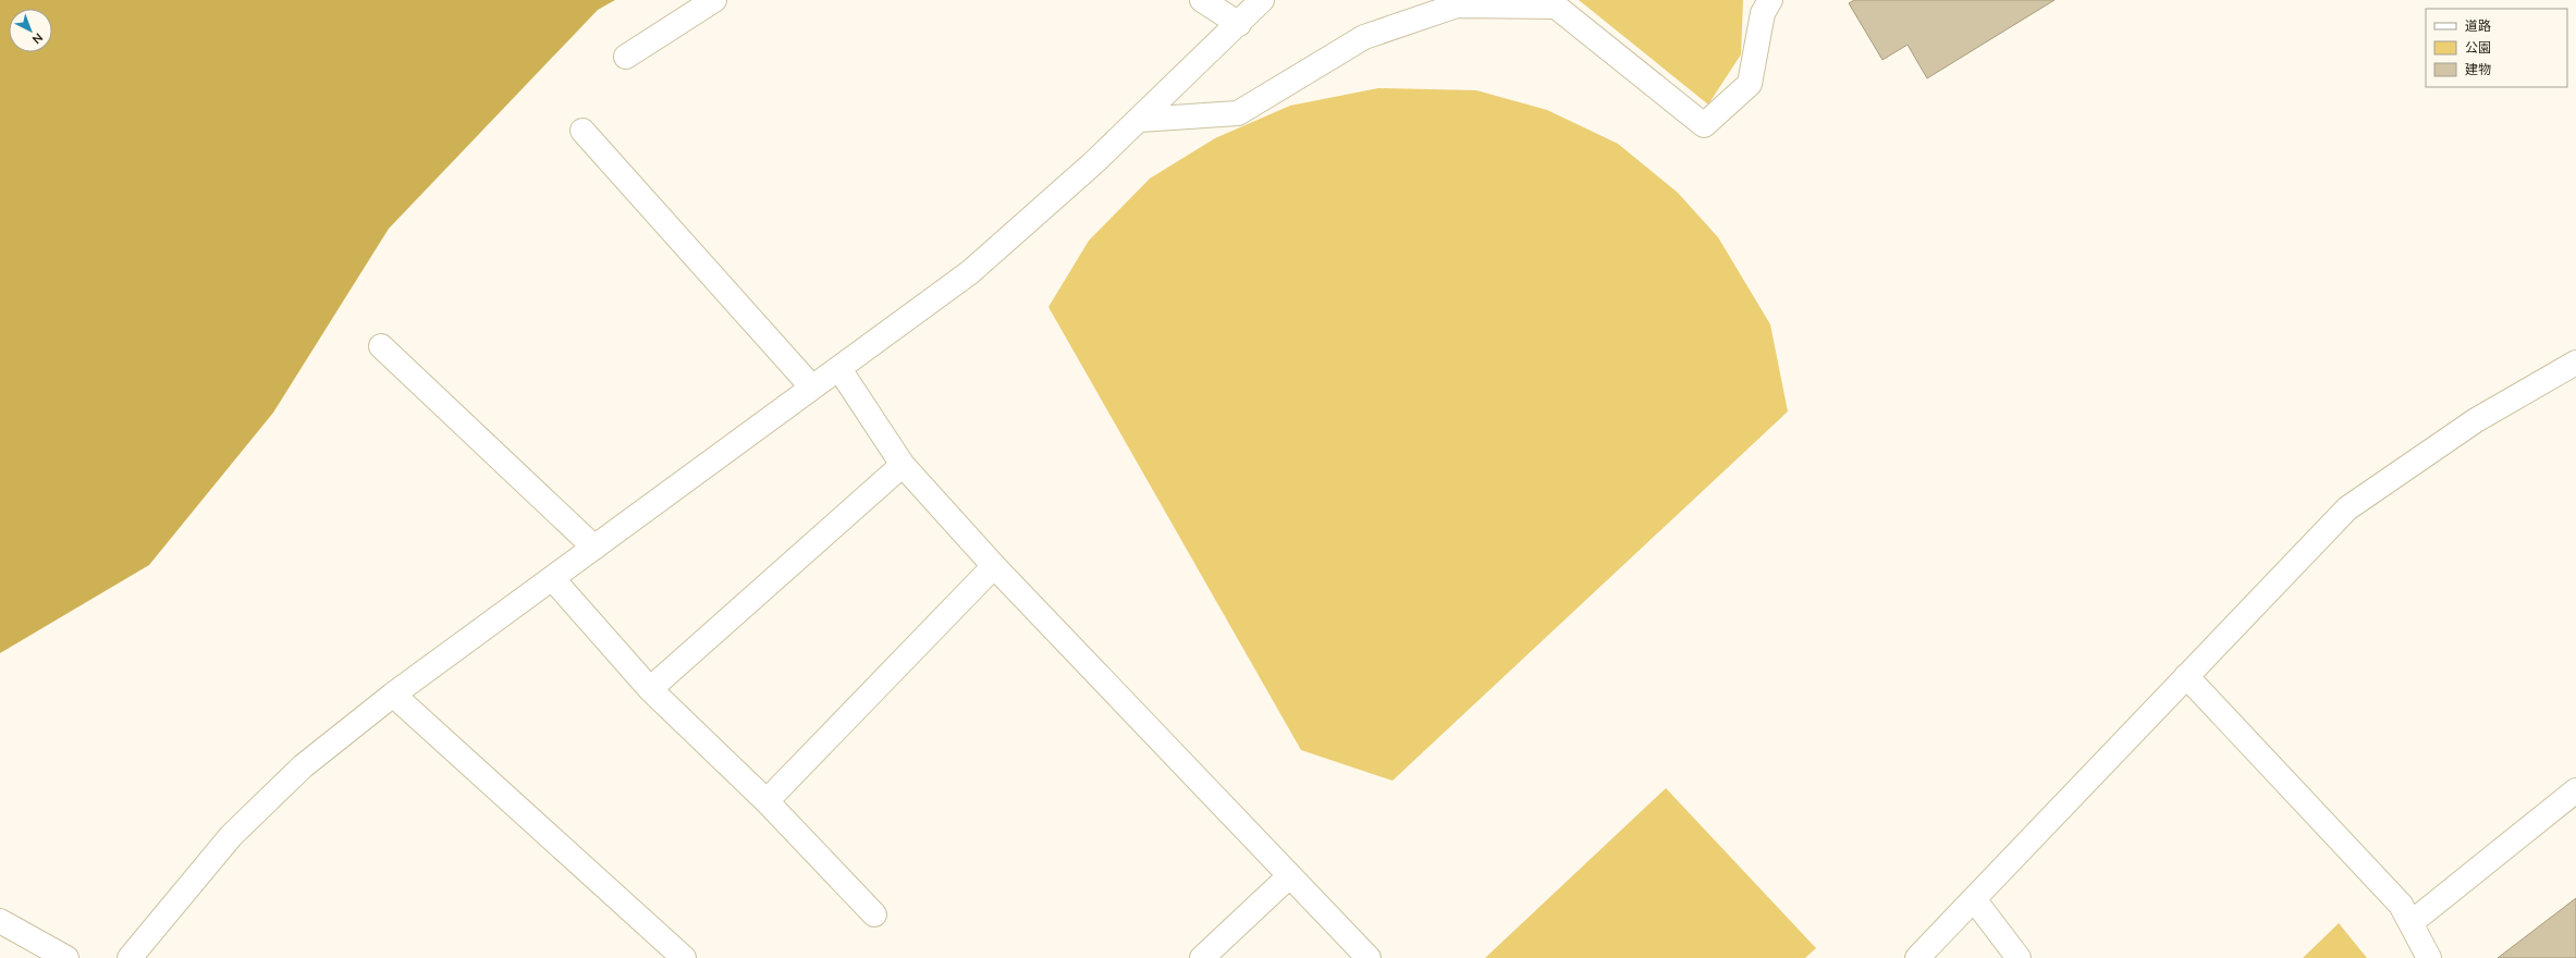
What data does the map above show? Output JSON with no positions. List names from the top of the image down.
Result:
{
  "legend": ["道路", "公園", "建物"],
  "north": "bottom right"
}
